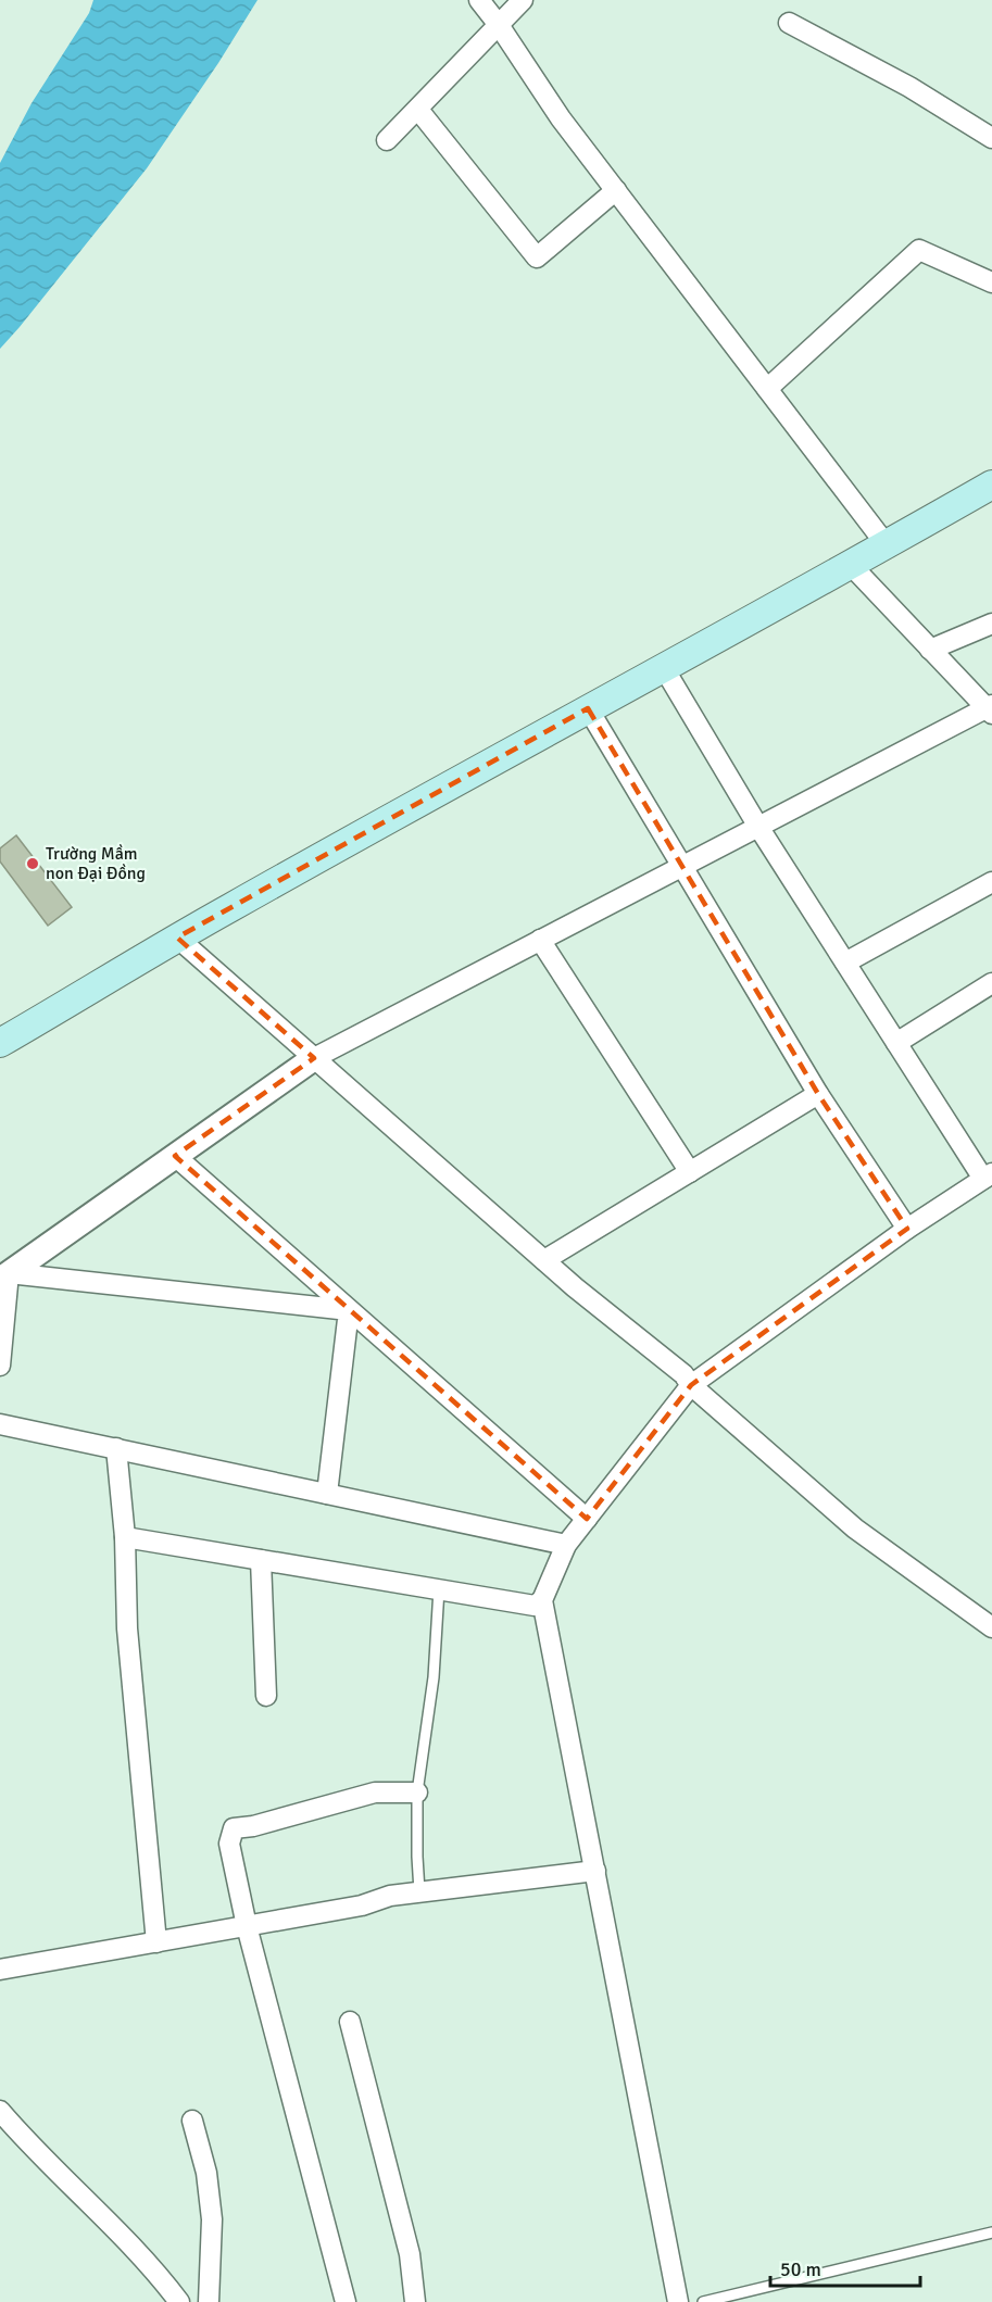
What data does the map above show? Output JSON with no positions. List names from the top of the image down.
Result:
{
  "places": ["Trường Mầm non Đại Đồng"],
  "scale_bar": "50 m"
}
